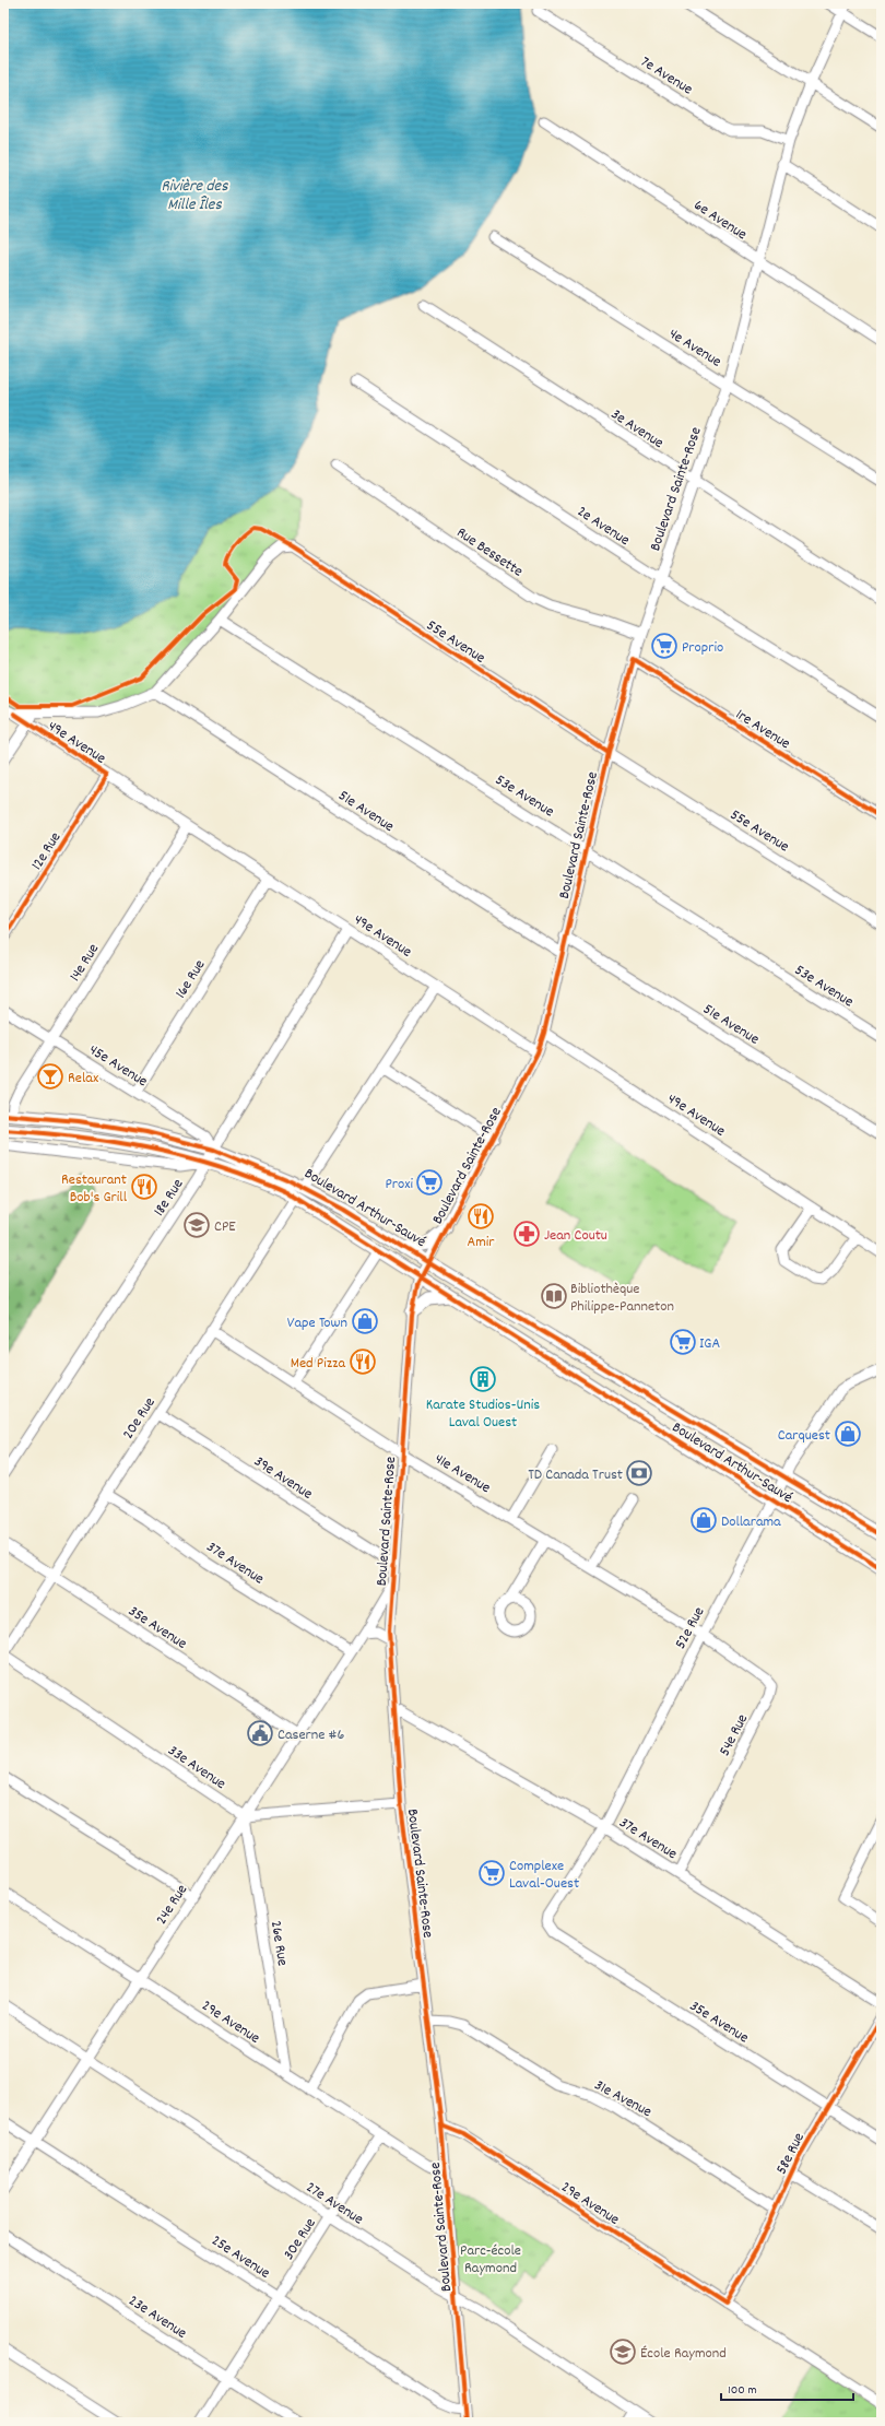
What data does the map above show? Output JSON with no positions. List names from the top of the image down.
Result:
{
  "streets": {
    "main road": ["Boulevard Arthur-Sauvé"],
    "street": [
      "7e Avenue",
      "6e Avenue",
      "4e Avenue",
      "3e Avenue",
      "Boulevard Sainte-Rose",
      "2e Avenue",
      "Rue Bessette",
      "55e Avenue",
      "1re Avenue",
      "49e Avenue",
      "53e Avenue",
      "51e Avenue",
      "12e Rue",
      "14e Rue",
      "16e Rue",
      "45e Avenue",
      "18e Rue",
      "20e Rue",
      "41e Avenue",
      "39e Avenue",
      "37e Avenue",
      "35e Avenue",
      "52e Rue",
      "54e Rue",
      "33e Avenue",
      "24e Rue",
      "26e Rue",
      "29e Avenue",
      "31e Avenue",
      "58e Rue",
      "27e Avenue",
      "30e Rue",
      "25e Avenue",
      "23e Avenue"
    ]
  },
  "crossings": [
    ["7e Avenue", "Boulevard Sainte-Rose"],
    ["6e Avenue", "Boulevard Sainte-Rose"],
    ["4e Avenue", "Boulevard Sainte-Rose"],
    ["3e Avenue", "Boulevard Sainte-Rose"],
    ["Boulevard Sainte-Rose", "2e Avenue"],
    ["Boulevard Sainte-Rose", "Rue Bessette"],
    ["Boulevard Sainte-Rose", "55e Avenue"],
    ["Boulevard Sainte-Rose", "1re Avenue"],
    ["Boulevard Sainte-Rose", "49e Avenue"],
    ["Boulevard Sainte-Rose", "53e Avenue"],
    ["Boulevard Sainte-Rose", "51e Avenue"],
    ["Boulevard Sainte-Rose", "Boulevard Arthur-Sauvé"],
    ["Boulevard Sainte-Rose", "41e Avenue"],
    ["Boulevard Sainte-Rose", "39e Avenue"],
    ["Boulevard Sainte-Rose", "37e Avenue"],
    ["Boulevard Sainte-Rose", "24e Rue"],
    ["Boulevard Sainte-Rose", "29e Avenue"],
    ["Boulevard Sainte-Rose", "31e Avenue"],
    ["Boulevard Sainte-Rose", "27e Avenue"],
    ["Boulevard Sainte-Rose", "25e Avenue"],
    ["55e Avenue", "53e Avenue"],
    ["49e Avenue", "12e Rue"],
    ["49e Avenue", "14e Rue"],
    ["49e Avenue", "16e Rue"],
    ["49e Avenue", "18e Rue"],
    ["14e Rue", "45e Avenue"],
    ["14e Rue", "Boulevard Arthur-Sauvé"],
    ["16e Rue", "45e Avenue"],
    ["45e Avenue", "18e Rue"],
    ["45e Avenue", "Boulevard Arthur-Sauvé"],
    ["18e Rue", "Boulevard Arthur-Sauvé"],
    ["Boulevard Arthur-Sauvé", "20e Rue"],
    ["Boulevard Arthur-Sauvé", "52e Rue"],
    ["20e Rue", "41e Avenue"],
    ["20e Rue", "39e Avenue"],
    ["20e Rue", "37e Avenue"],
    ["20e Rue", "35e Avenue"],
    ["20e Rue", "33e Avenue"],
    ["41e Avenue", "52e Rue"],
    ["41e Avenue", "54e Rue"],
    ["37e Avenue", "52e Rue"],
    ["37e Avenue", "54e Rue"],
    ["37e Avenue", "24e Rue"],
    ["35e Avenue", "52e Rue"],
    ["35e Avenue", "24e Rue"],
    ["35e Avenue", "58e Rue"],
    ["52e Rue", "54e Rue"],
    ["33e Avenue", "24e Rue"],
    ["33e Avenue", "26e Rue"],
    ["24e Rue", "26e Rue"],
    ["24e Rue", "29e Avenue"],
    ["24e Rue", "27e Avenue"],
    ["24e Rue", "25e Avenue"],
    ["26e Rue", "29e Avenue"],
    ["29e Avenue", "58e Rue"],
    ["29e Avenue", "30e Rue"],
    ["31e Avenue", "58e Rue"],
    ["27e Avenue", "30e Rue"],
    ["30e Rue", "25e Avenue"],
    ["30e Rue", "23e Avenue"]
  ],
  "water": ["Rivière des Mille Îles"],
  "parks": ["Parc-école Raymond"],
  "places": {
    "supermarket": [
      "Proprio",
      "Proxi",
      "IGA",
      "Complexe Laval-Ouest"
    ],
    "bar": ["Relax"],
    "restaurant": ["Restaurant Bob's Grill", "Amir", "Med Pizza"],
    "school or university": ["CPE", "École Raymond"],
    "pharmacy": ["Jean Coutu"],
    "library": ["Bibliothèque Philippe-Panneton"],
    "shop": ["Vape Town", "Carquest", "Dollarama"],
    "building": ["Karate Studios-Unis Laval Ouest"],
    "bank": ["TD Canada Trust"],
    "public building": ["Caserne #6"]
  },
  "scale_bar": "100 m"
}
